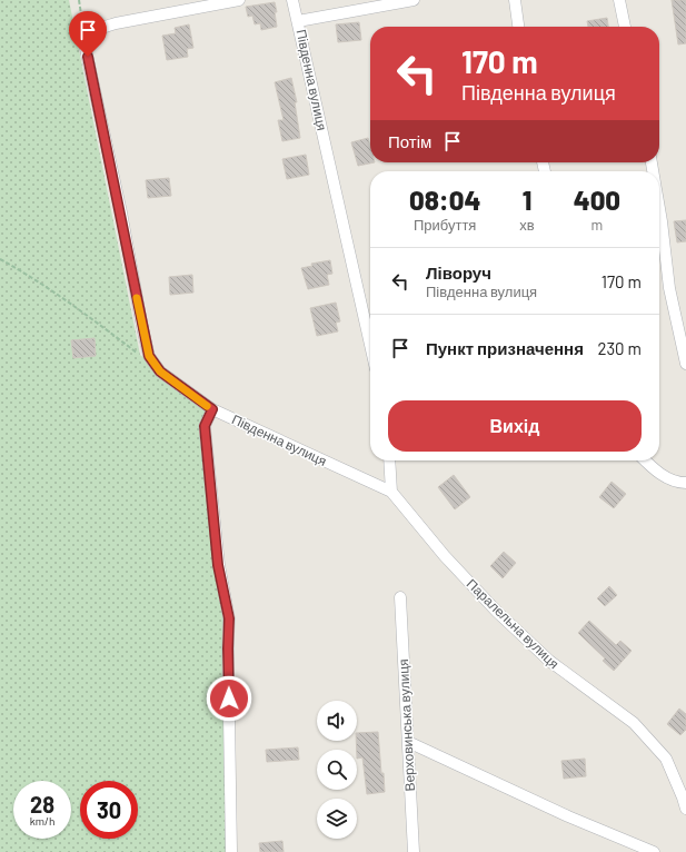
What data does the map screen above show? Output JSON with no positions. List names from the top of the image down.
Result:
{
  "streets": {
    "street": ["Південна вулиця", "Паралельна вулиця", "Верховинська вулиця"]
  },
  "crossings": [
    ["Південна вулиця", "Паралельна вулиця"]
  ],
  "page": {
    "turn": ["170 m", "Південна вулиця"],
    "then": "Потім",
    "eta": [
      "08:04",
      "Прибуття",
      "1",
      "хв",
      "400",
      "m"
    ],
    "list": [
      {
        "name": "Ліворуч",
        "note": "Південна вулиця",
        "value": "170 m"
      },
      {
        "name": "Пункт призначення",
        "value": "230 m"
      }
    ],
    "buttons": "Вихід",
    "speed": "28 km/h",
    "limit": "30"
  }
}
